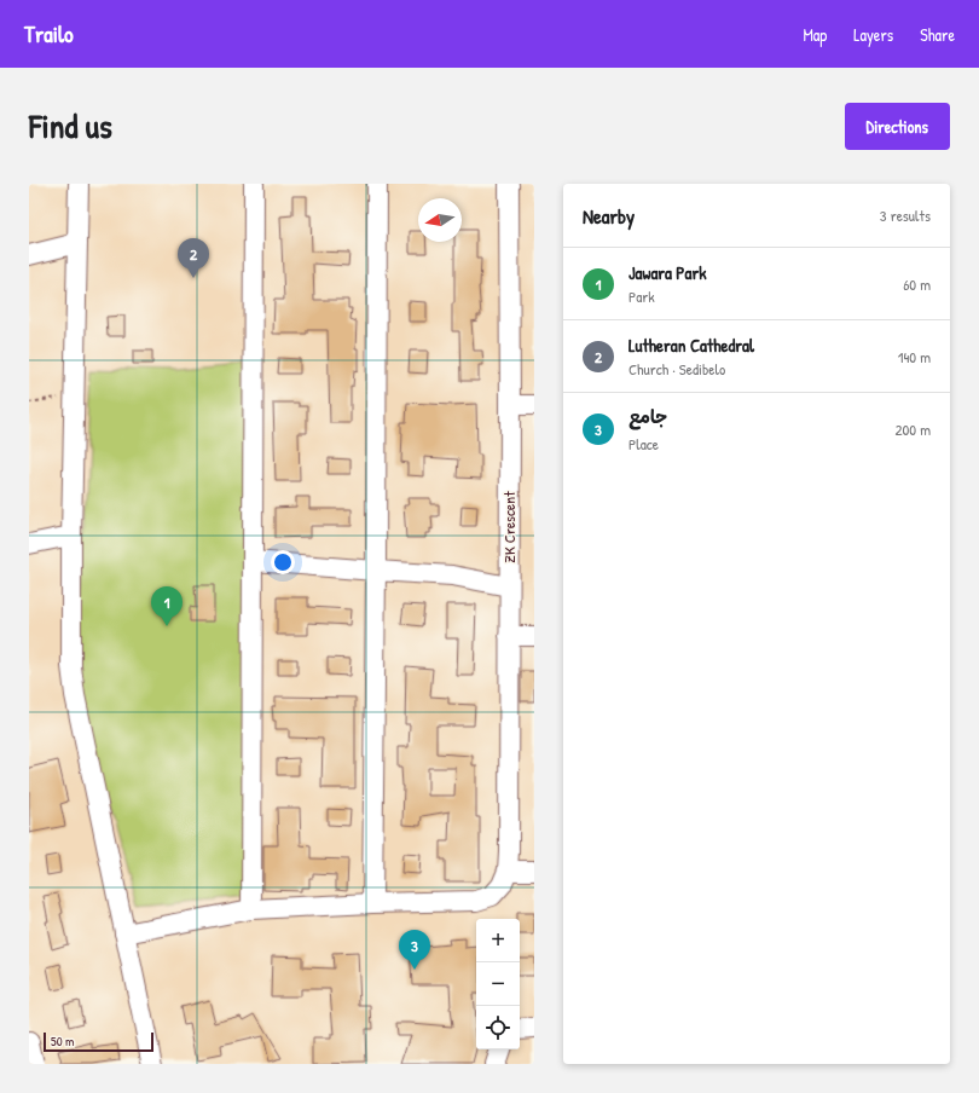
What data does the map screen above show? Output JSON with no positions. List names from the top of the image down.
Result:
{
  "streets": {
    "street": ["ZK Crescent"]
  },
  "scale_bar": "50 m",
  "north": "left",
  "page": {
    "header": "Trailo",
    "nav": ["Map", "Layers", "Share"],
    "title": "Find us",
    "buttons": "Directions",
    "heading": ["Nearby", "3 results"],
    "pins": ["2", "1", "3"],
    "list": [
      {
        "mark": "1",
        "name": "Jawara Park",
        "note": "Park",
        "value": "60 m"
      },
      {
        "mark": "2",
        "name": "Lutheran Cathedral",
        "note": "Church · Sedibelo",
        "value": "140 m"
      },
      {
        "mark": "3",
        "name": "جامع",
        "note": "Place",
        "value": "200 m"
      }
    ],
    "map_buttons": ["+", "−"],
    "scale": "50 m"
  }
}
